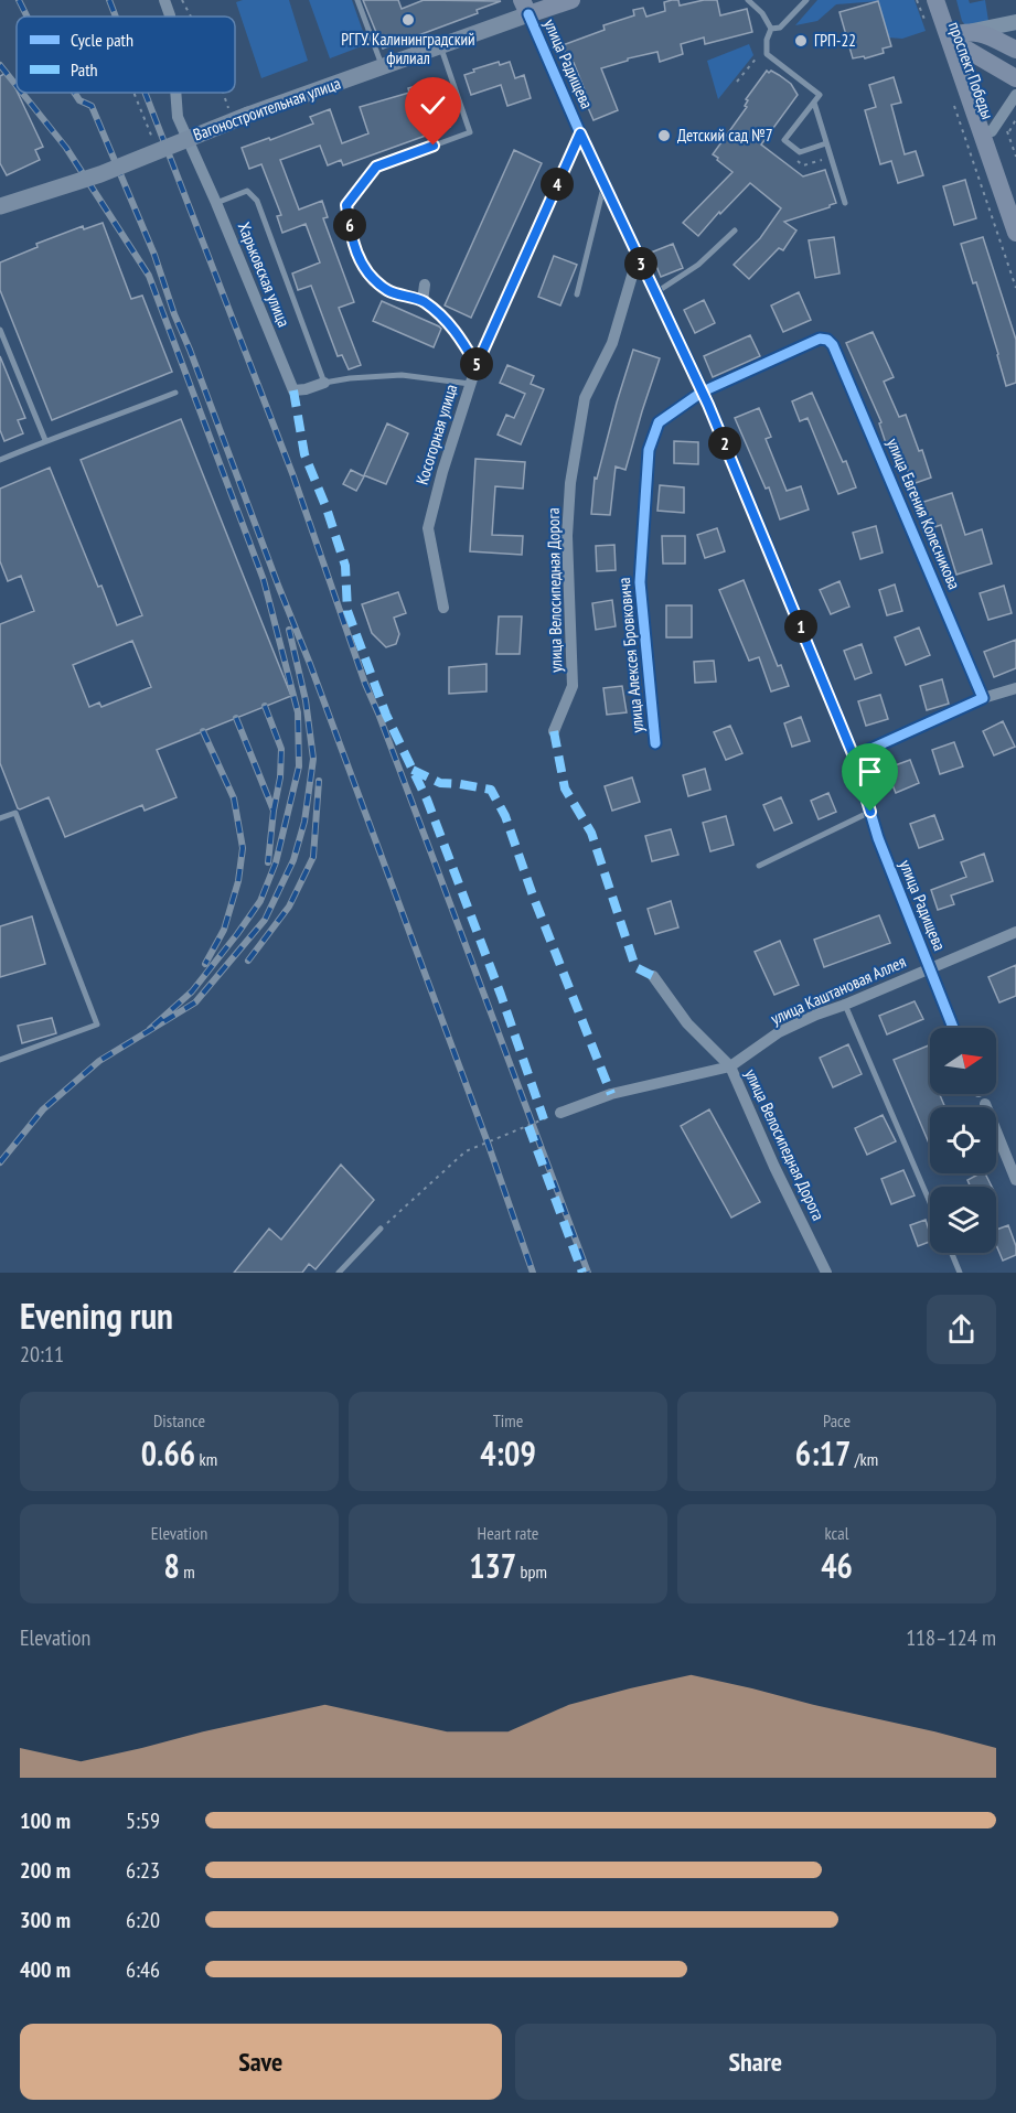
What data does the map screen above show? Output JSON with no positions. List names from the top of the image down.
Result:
{
  "streets": {
    "main road": ["проспект Победы", "Вагоностроительная улица"],
    "street": [
      "улица Радищева",
      "Харьковская улица",
      "Косогорная улица",
      "улица Евгения Колесникова",
      "улица Велосипедная Дорога",
      "улица Алексея Бровковича",
      "улица Каштановая Аллея"
    ]
  },
  "crossings": [
    ["улица Радищева", "Вагоностроительная улица"],
    ["улица Радищева", "Косогорная улица"],
    ["улица Радищева", "улица Евгения Колесникова"],
    ["улица Радищева", "улица Велосипедная Дорога"],
    ["улица Радищева", "улица Алексея Бровковича"],
    ["улица Радищева", "улица Каштановая Аллея"],
    ["Харьковская улица", "Косогорная улица"],
    ["улица Евгения Колесникова", "улица Алексея Бровковича"],
    ["улица Велосипедная Дорога", "улица Каштановая Аллея"]
  ],
  "places": ["РГГУ. Калининградский филиал", "ГРП-22", "Детский сад №7"],
  "legend": ["Cycle path", "Path"],
  "north": "right",
  "page": {
    "pins": [
      "4",
      "6",
      "3",
      "5",
      "2",
      "1"
    ],
    "heading": ["Evening run", "20:11"],
    "stats": [
      ["Distance", "0.66 km"],
      ["Time", "4:09"],
      ["Pace", "6:17 /km"],
      ["Elevation", "8 m"],
      ["Heart rate", "137 bpm"],
      ["kcal", "46"]
    ],
    "chart": ["Elevation", "118–124 m"],
    "list": [
      {
        "name": "100 m",
        "note": "5:59"
      },
      {
        "name": "200 m",
        "note": "6:23"
      },
      {
        "name": "300 m",
        "note": "6:20"
      },
      {
        "name": "400 m",
        "note": "6:46"
      }
    ],
    "buttons": ["Save", "Share"]
  }
}
